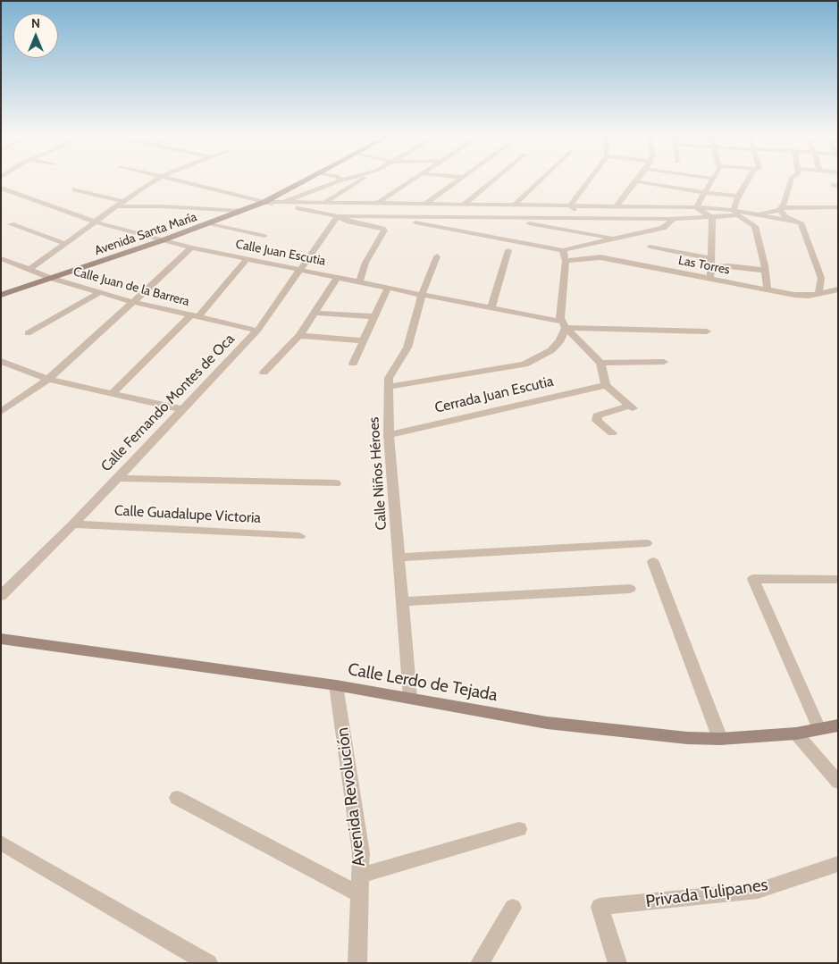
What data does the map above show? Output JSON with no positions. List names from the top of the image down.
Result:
{
  "streets": {
    "main road": ["Avenida Santa María", "Calle Lerdo de Tejada"],
    "street": [
      "Calle Juan Escutia",
      "Las Torres",
      "Calle Juan de la Barrera",
      "Cerrada Juan Escutia",
      "Calle Fernando Montes de Oca",
      "Calle Niños Héroes",
      "Calle Guadalupe Victoria",
      "Avenida Revolución",
      "Privada Tulipanes"
    ]
  },
  "crossings": [
    ["Avenida Santa María", "Calle Juan Escutia"],
    ["Avenida Santa María", "Calle Juan de la Barrera"],
    ["Calle Juan Escutia", "Calle Fernando Montes de Oca"],
    ["Calle Juan Escutia", "Calle Niños Héroes"],
    ["Calle Juan de la Barrera", "Calle Fernando Montes de Oca"],
    ["Cerrada Juan Escutia", "Calle Niños Héroes"],
    ["Calle Fernando Montes de Oca", "Calle Guadalupe Victoria"],
    ["Calle Niños Héroes", "Calle Lerdo de Tejada"],
    ["Calle Lerdo de Tejada", "Avenida Revolución"]
  ],
  "north": "top"
}
